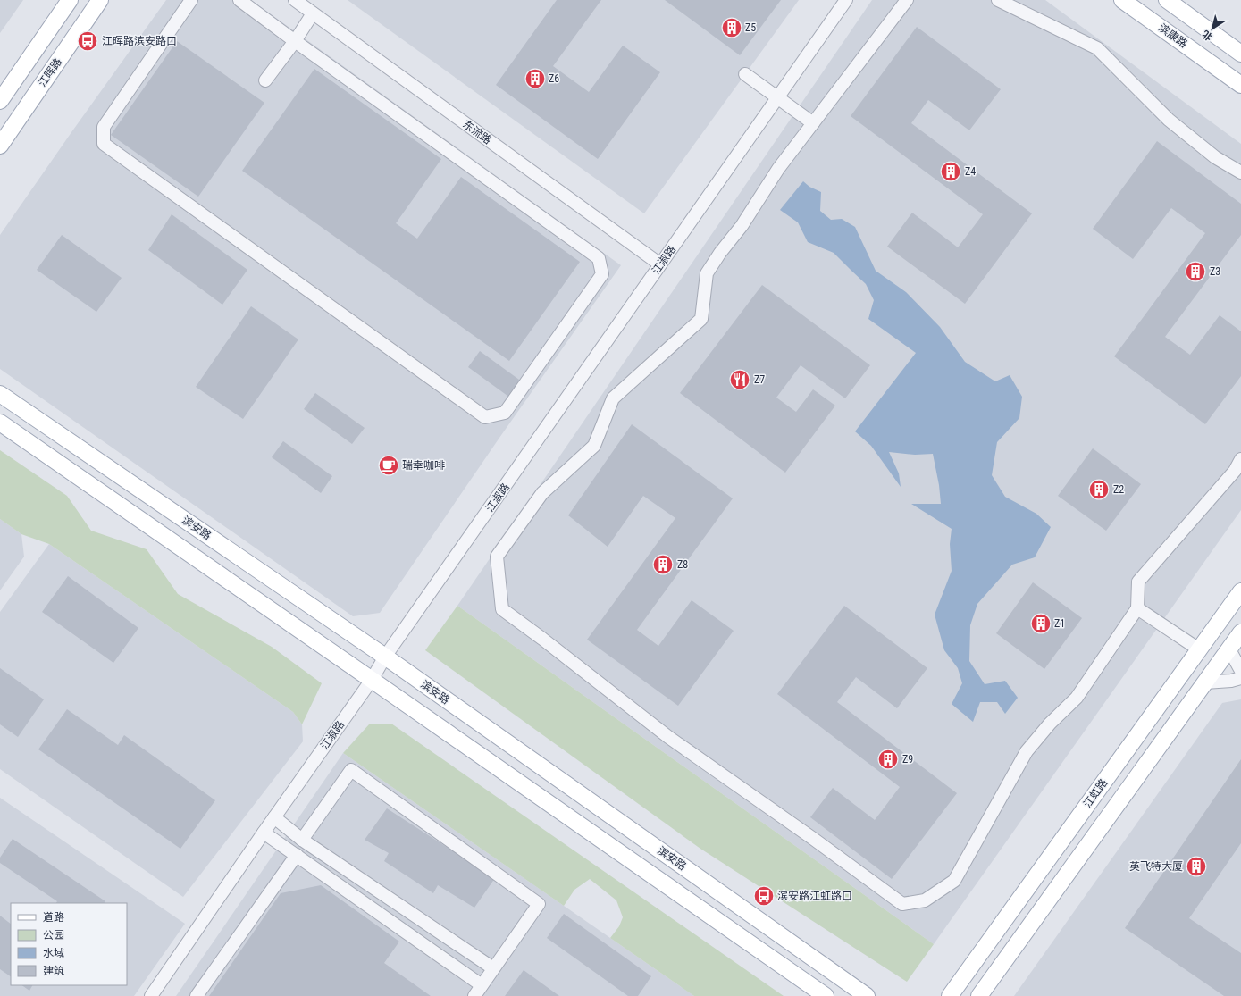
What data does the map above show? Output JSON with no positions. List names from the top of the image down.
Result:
{
  "streets": {
    "main road": [
      "滨康路",
      "江晖路",
      "滨安路",
      "江虹路"
    ],
    "street": ["东流路", "江淑路"]
  },
  "crossings": [
    ["东流路", "江淑路"],
    ["江淑路", "滨安路"]
  ],
  "places": {
    "building": [
      "Z5",
      "Z6",
      "Z4",
      "Z3",
      "Z2",
      "Z8",
      "Z1",
      "Z9",
      "英飞特大厦"
    ],
    "bus stop": ["江晖路滨安路口", "滨安路江虹路口"],
    "restaurant": ["Z7"],
    "cafe": ["瑞幸咖啡"]
  },
  "legend": [
    "道路",
    "公园",
    "水域",
    "建筑"
  ],
  "north": "bottom left"
}
